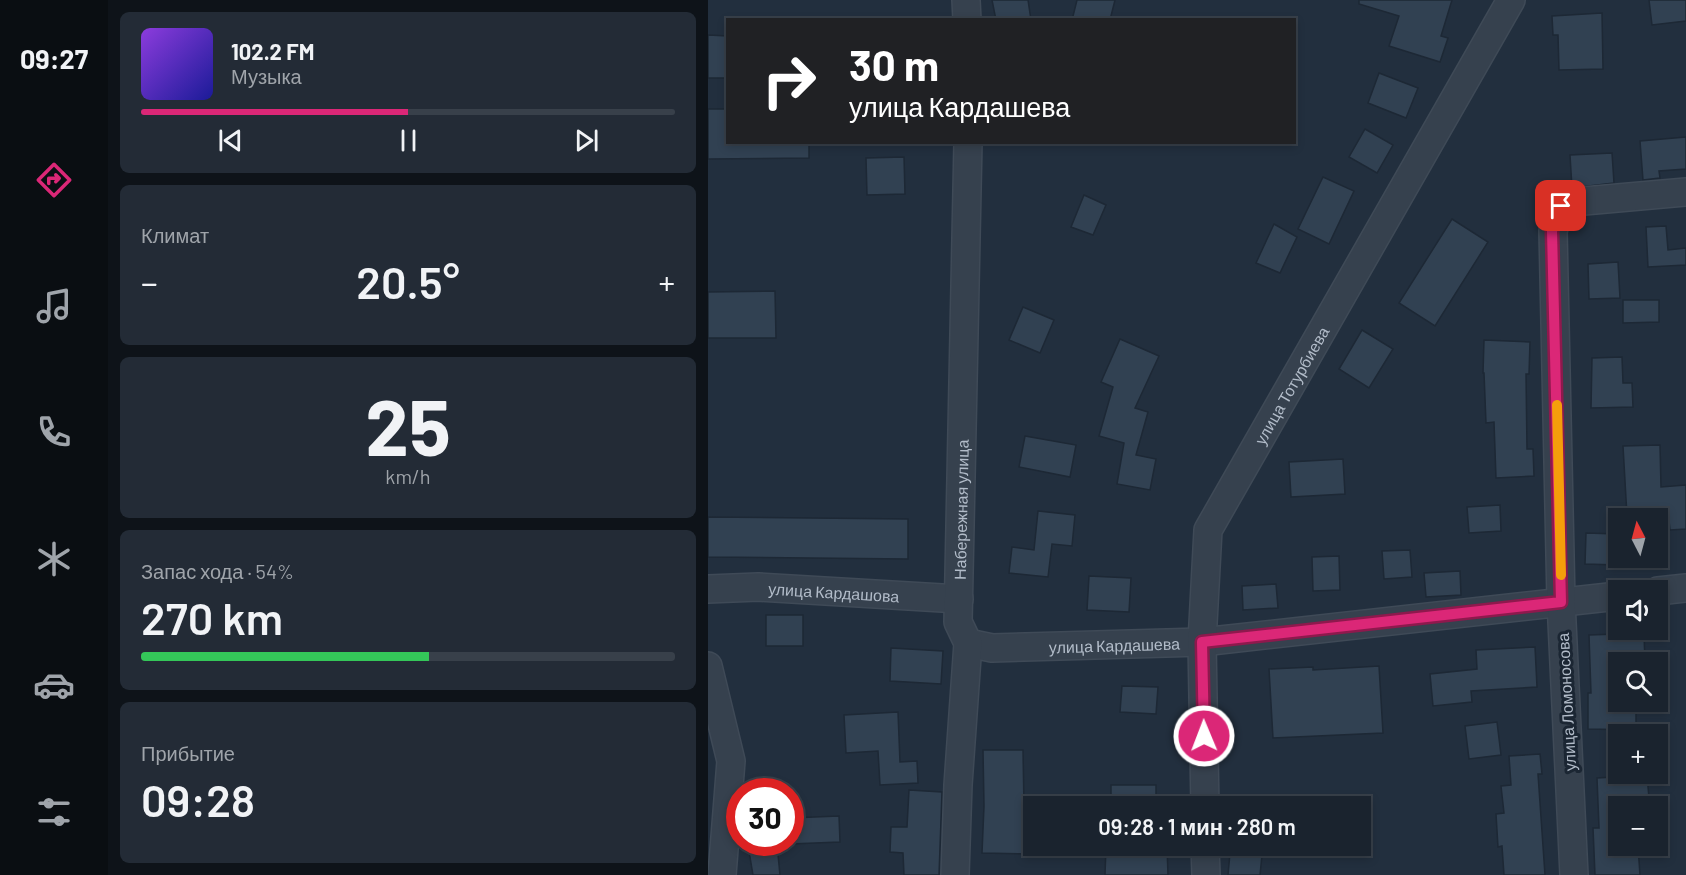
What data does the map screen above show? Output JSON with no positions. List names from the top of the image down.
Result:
{
  "streets": {
    "street": [
      "улица Тотурбиева",
      "Набережная улица",
      "улица Кардашова",
      "улица Кардашева",
      "улица Ломоносова"
    ]
  },
  "crossings": [
    ["улица Тотурбиева", "улица Кардашева"],
    ["Набережная улица", "улица Кардашова"],
    ["Набережная улица", "улица Кардашева"],
    ["улица Кардашева", "улица Ломоносова"]
  ],
  "north": "top",
  "page": {
    "tabs": "09:27",
    "turn": ["30 m", "улица Кардашева"],
    "song": ["102.2 FM", "Музыка"],
    "tile": [
      "Климат",
      ["25", "km/h"],
      ["Запас хода · 54%", "270 km"],
      ["Прибытие", "09:28"]
    ],
    "heat": ["−", "20.5°", "+"],
    "map_buttons": ["+", "−"],
    "limit": "30",
    "trip": "09:28 · 1 мин · 280 m"
  }
}
